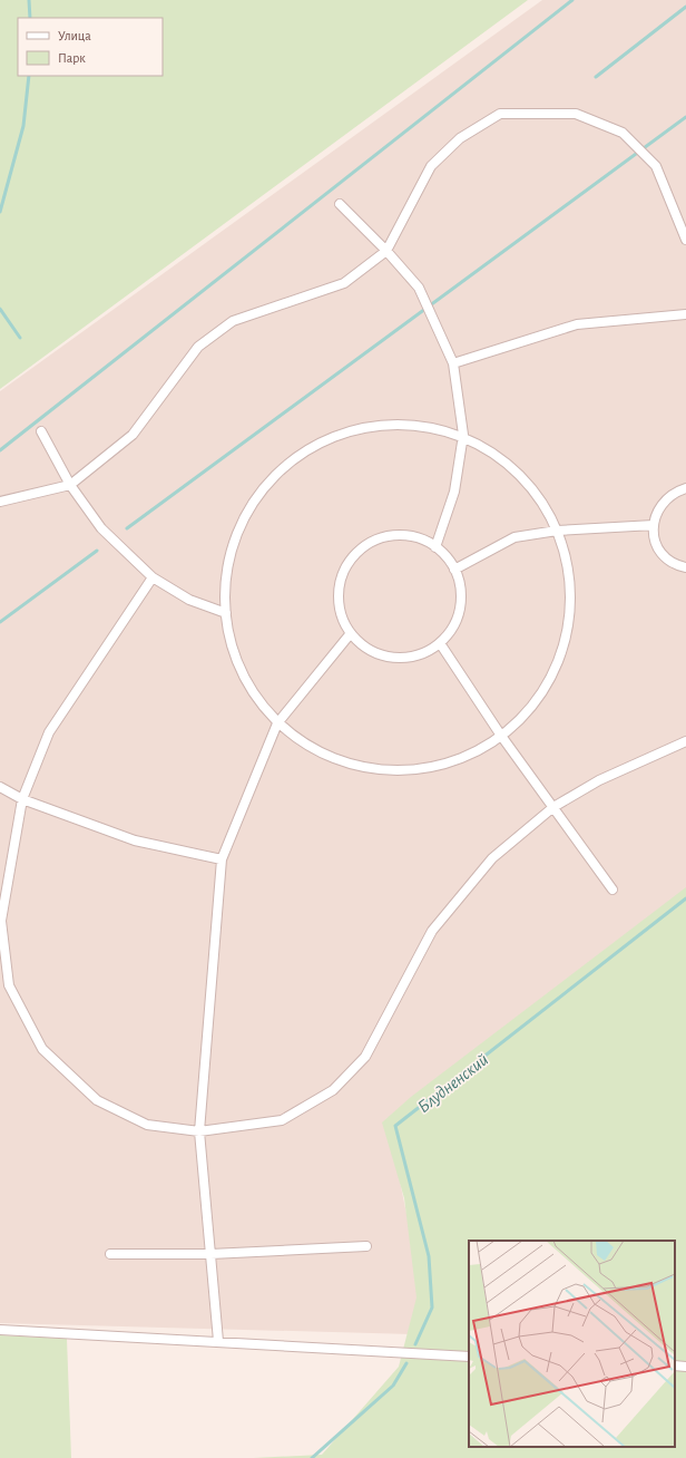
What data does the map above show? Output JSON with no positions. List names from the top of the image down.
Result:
{
  "water": ["Блудненский"],
  "legend": ["Улица", "Парк"]
}
